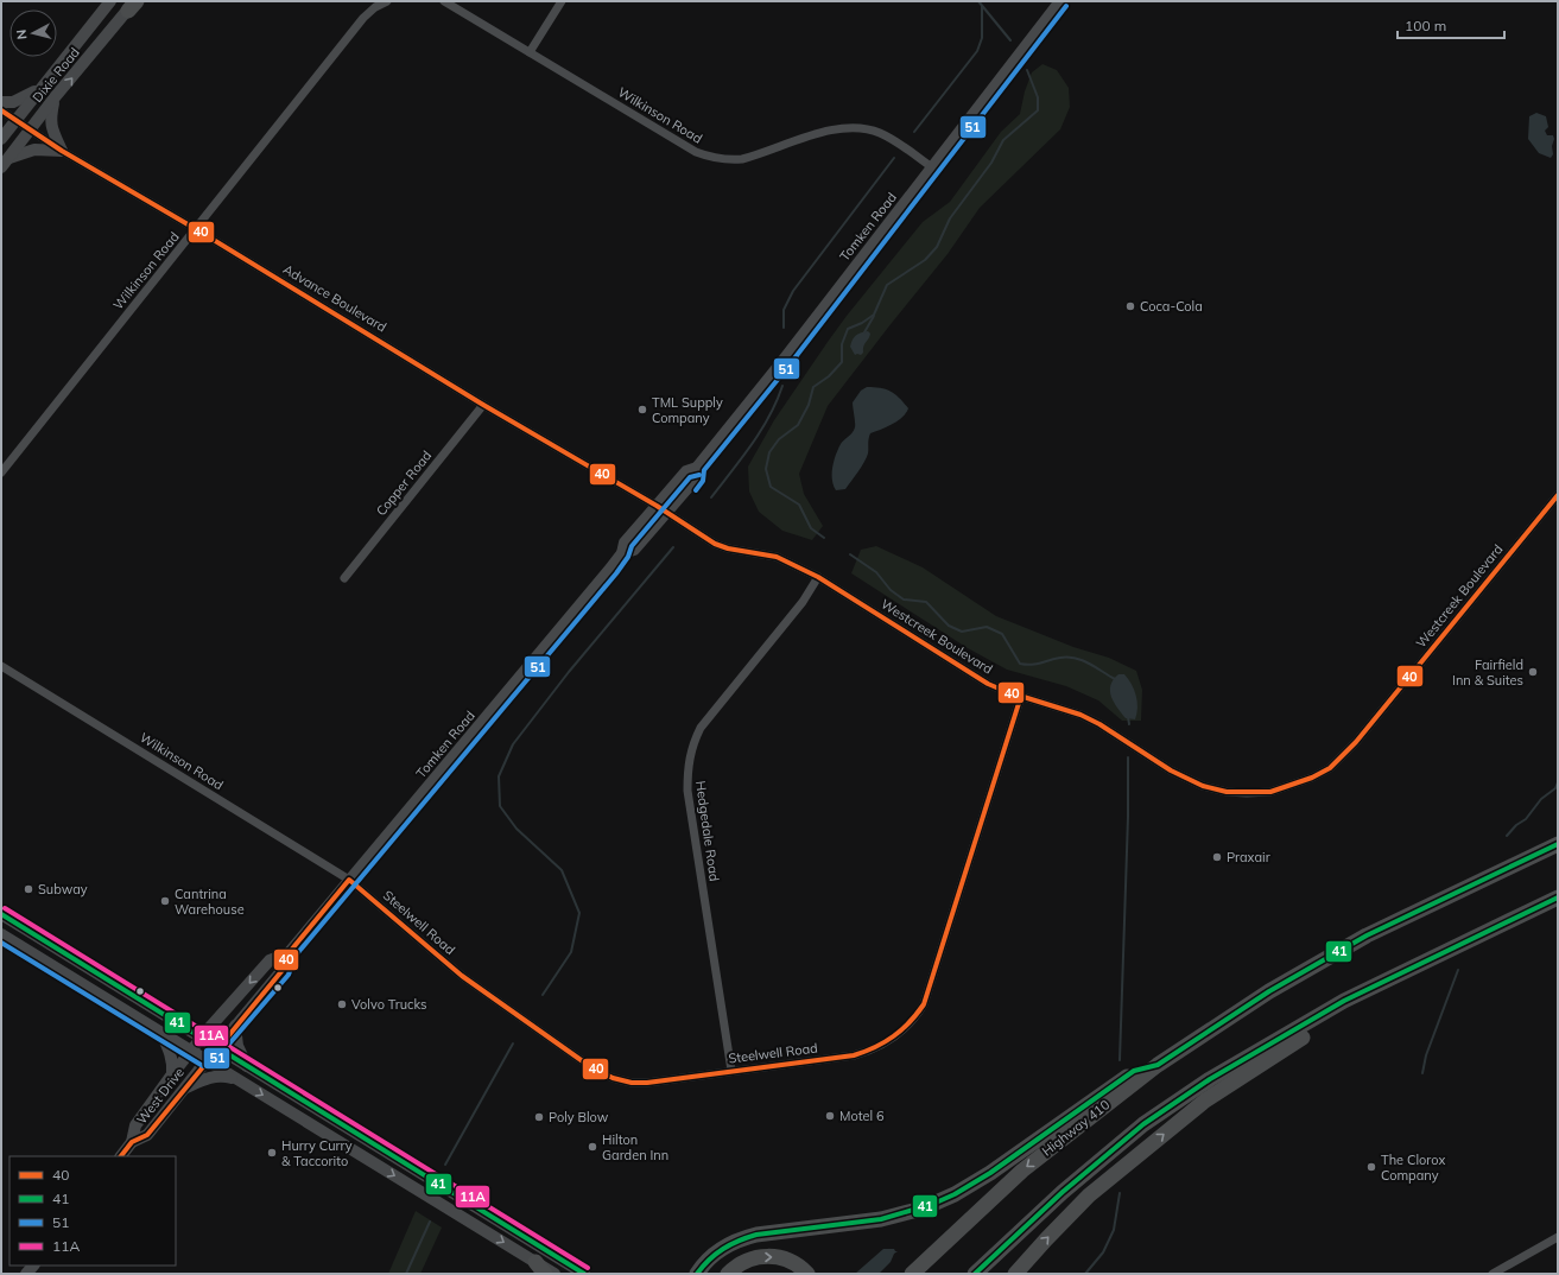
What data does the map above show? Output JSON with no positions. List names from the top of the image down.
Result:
{
  "streets": {
    "highway": ["Highway 410"],
    "main road": ["Dixie Road", "Tomken Road", "West Drive"],
    "street": [
      "Wilkinson Road",
      "Advance Boulevard",
      "Copper Road",
      "Westcreek Boulevard",
      "Hedgedale Road",
      "Steelwell Road"
    ]
  },
  "crossings": [
    ["Dixie Road", "Advance Boulevard"],
    ["Wilkinson Road", "Tomken Road"],
    ["Wilkinson Road", "Advance Boulevard"],
    ["Wilkinson Road", "Steelwell Road"],
    ["Tomken Road", "Advance Boulevard"],
    ["Tomken Road", "Westcreek Boulevard"],
    ["Tomken Road", "Steelwell Road"],
    ["Tomken Road", "West Drive"],
    ["Advance Boulevard", "Copper Road"],
    ["Advance Boulevard", "Westcreek Boulevard"],
    ["Westcreek Boulevard", "Hedgedale Road"],
    ["Westcreek Boulevard", "Steelwell Road"],
    ["Hedgedale Road", "Steelwell Road"]
  ],
  "places": [
    "Coca-Cola",
    "TML Supply Company",
    "Fairfield Inn & Suites",
    "Praxair",
    "Subway",
    "Cantrina Warehouse",
    "Volvo Trucks",
    "Motel 6",
    "Poly Blow",
    "Hilton Garden Inn",
    "Hurry Curry & Taccorito",
    "The Clorox Company"
  ],
  "lines": [
    "transit line 51",
    "transit line 40",
    "transit line 41",
    "transit line 11A"
  ],
  "legend": [
    "40",
    "41",
    "51",
    "11A"
  ],
  "scale_bar": "100 m",
  "north": "left"
}
